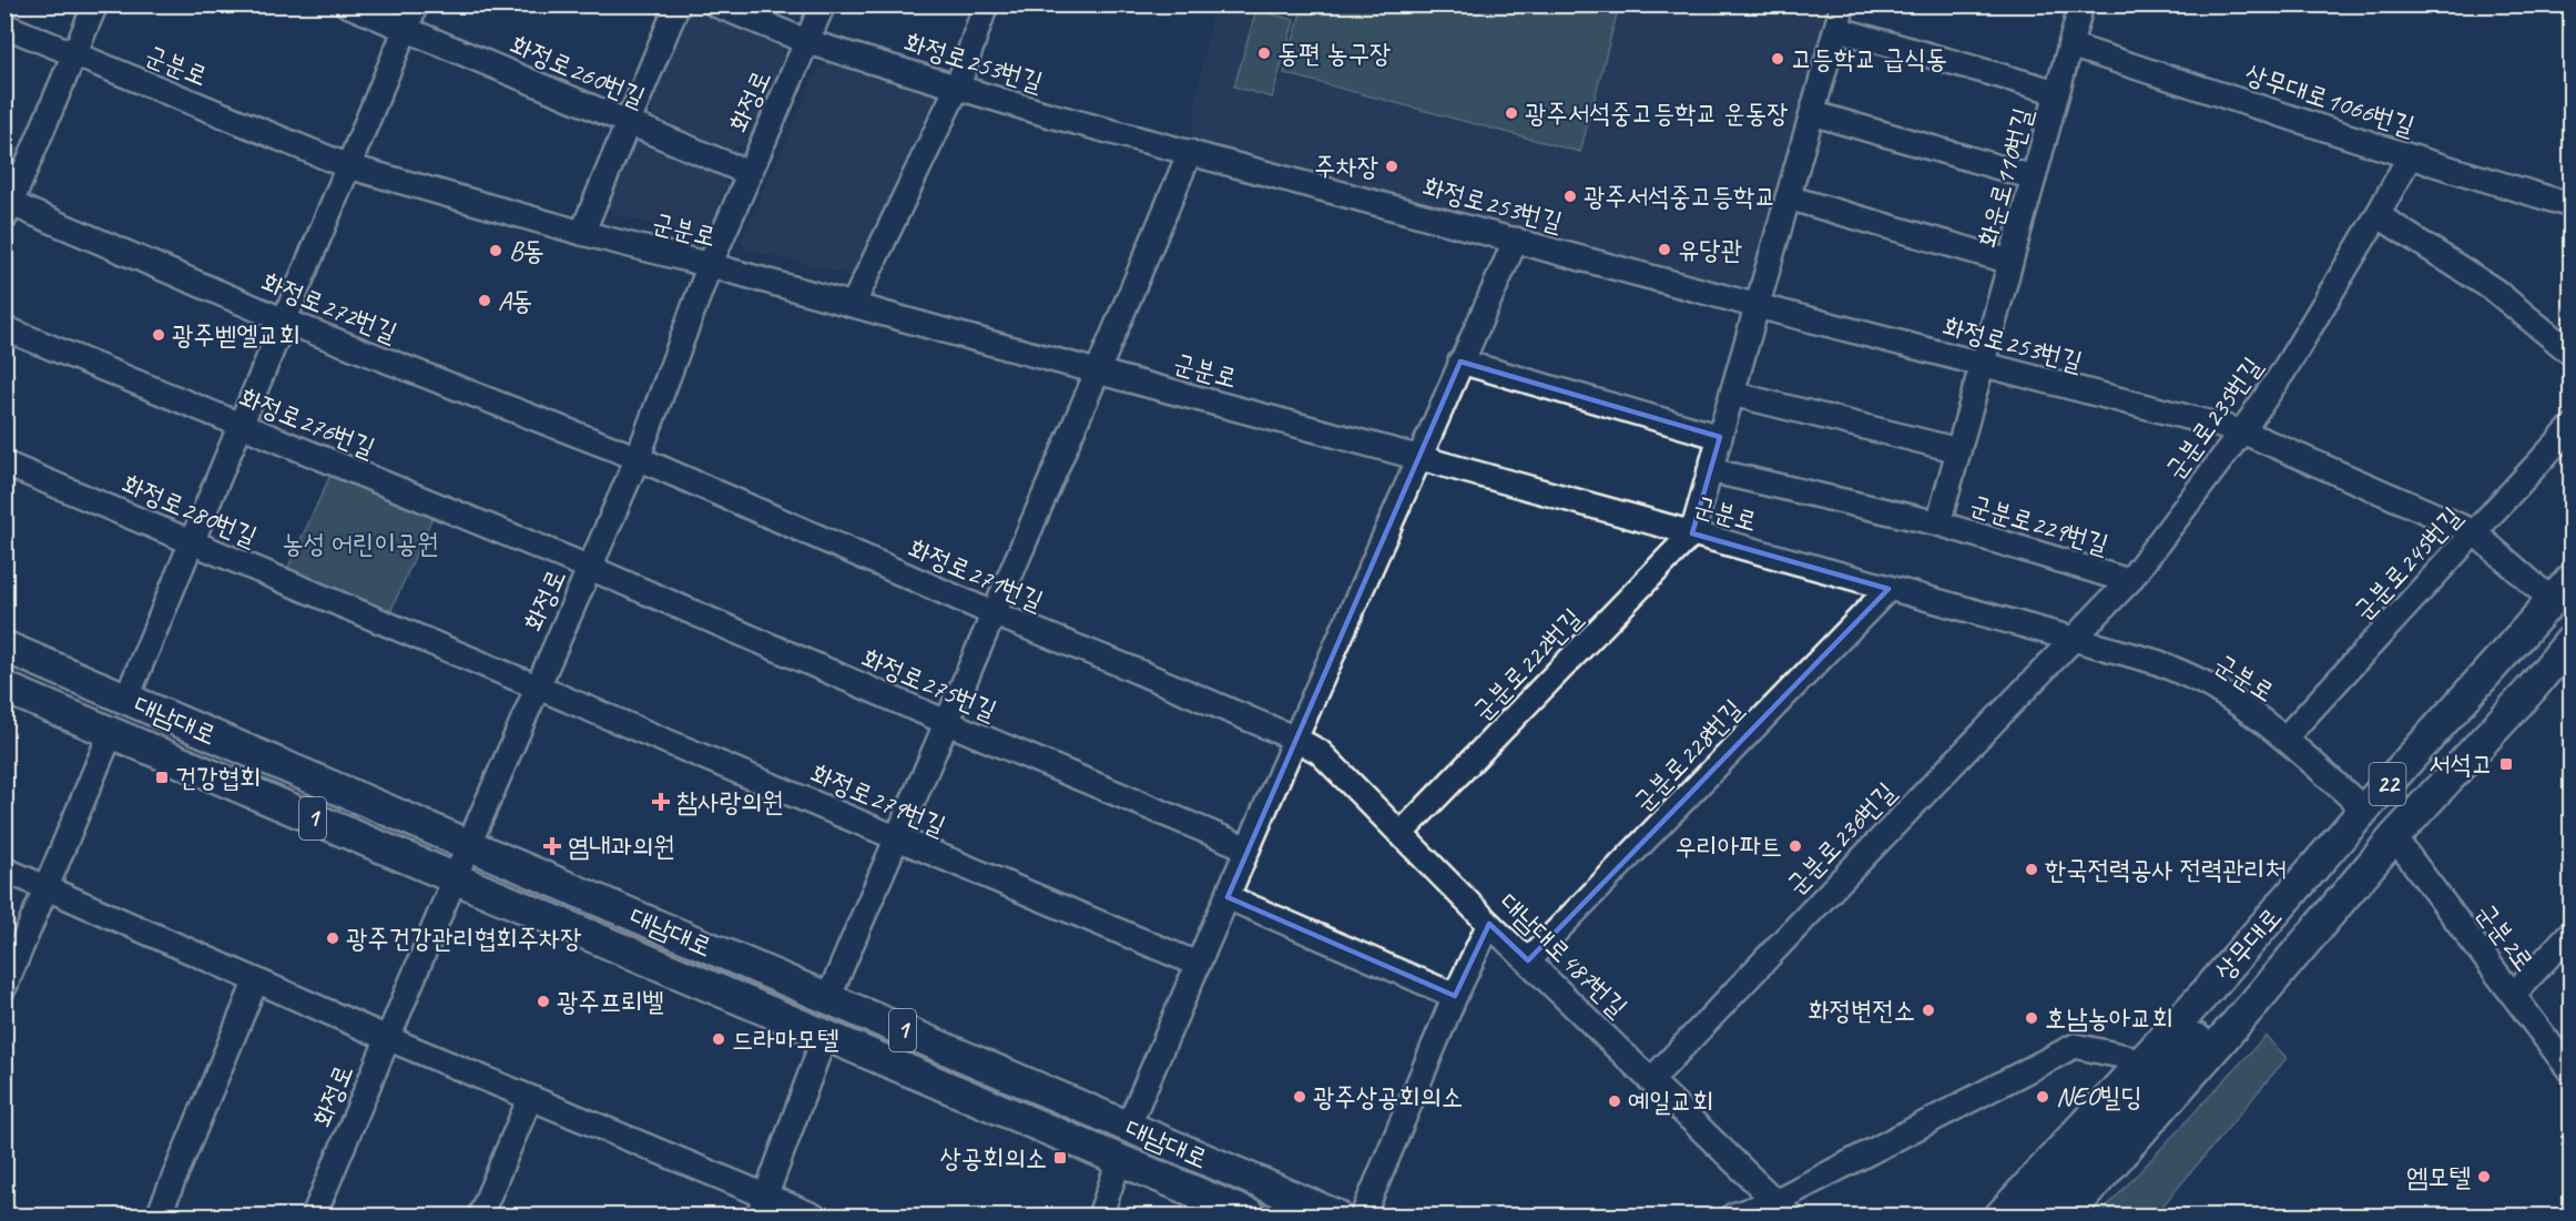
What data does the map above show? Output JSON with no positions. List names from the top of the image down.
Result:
{
  "streets": {
    "main road": [
      "대남대로",
      "22",
      "1",
      "상무대로"
    ],
    "street": [
      "화정로253번길",
      "군분로",
      "화정로260번길",
      "상무대로1066번길",
      "화정로",
      "화운로110번길",
      "화정로272번길",
      "군분로235번길",
      "화정로276번길",
      "화정로280번길",
      "군분로229번길",
      "군분로245번길",
      "화정로271번길",
      "군분로222번길",
      "화정로275번길",
      "군분로228번길",
      "화정로279번길",
      "군분로236번길",
      "군분2로",
      "대남대로487번길"
    ]
  },
  "crossings": [
    ["화정로253번길", "화정로"],
    ["화정로253번길", "화운로110번길"],
    ["화정로253번길", "군분로235번길"],
    ["화정로253번길", "군분로229번길"],
    ["화정로253번길", "군분로245번길"],
    ["화정로253번길", "상무대로"],
    ["군분로", "화정로"],
    ["군분로", "군분로235번길"],
    ["군분로", "군분로245번길"],
    ["군분로", "군분로222번길"],
    ["군분로", "군분로228번길"],
    ["군분로", "군분로236번길"],
    ["군분로", "상무대로"],
    ["화정로260번길", "화정로"],
    ["상무대로1066번길", "화운로110번길"],
    ["상무대로1066번길", "군분로235번길"],
    ["화정로", "화정로272번길"],
    ["화정로", "화정로276번길"],
    ["화정로", "화정로280번길"],
    ["화정로", "화정로271번길"],
    ["화정로", "화정로275번길"],
    ["화정로", "대남대로"],
    ["화정로", "화정로279번길"],
    ["화운로110번길", "군분로229번길"],
    ["화정로272번길", "화정로271번길"],
    ["군분로235번길", "군분로229번길"],
    ["군분로235번길", "군분로236번길"],
    ["화정로276번길", "화정로275번길"],
    ["화정로280번길", "화정로279번길"],
    ["화정로271번길", "대남대로487번길"],
    ["군분로222번길", "대남대로487번길"],
    ["군분로228번길", "대남대로487번길"],
    ["22", "상무대로"],
    ["군분로236번길", "대남대로487번길"],
    ["군분2로", "상무대로"]
  ],
  "parks": ["농성 어린이공원"],
  "places": {
    "other": [
      "동편 농구장",
      "고등학교 급식동",
      "광주서석중고등학교 운동장",
      "주차장",
      "광주서석중고등학교",
      "유당관",
      "B동",
      "A동",
      "광주벧엘교회",
      "우리아파트",
      "한국전력공사 전력관리처",
      "광주건강관리협회주차장",
      "광주프뢰벨",
      "화정변전소",
      "호남농아교회",
      "드라마모텔",
      "광주상공회의소",
      "NEO빌딩",
      "예일교회",
      "엠모텔"
    ],
    "transit": ["서석고", "건강협회", "상공회의소"],
    "health": ["참사랑의원", "염내과의원"]
  }
}
